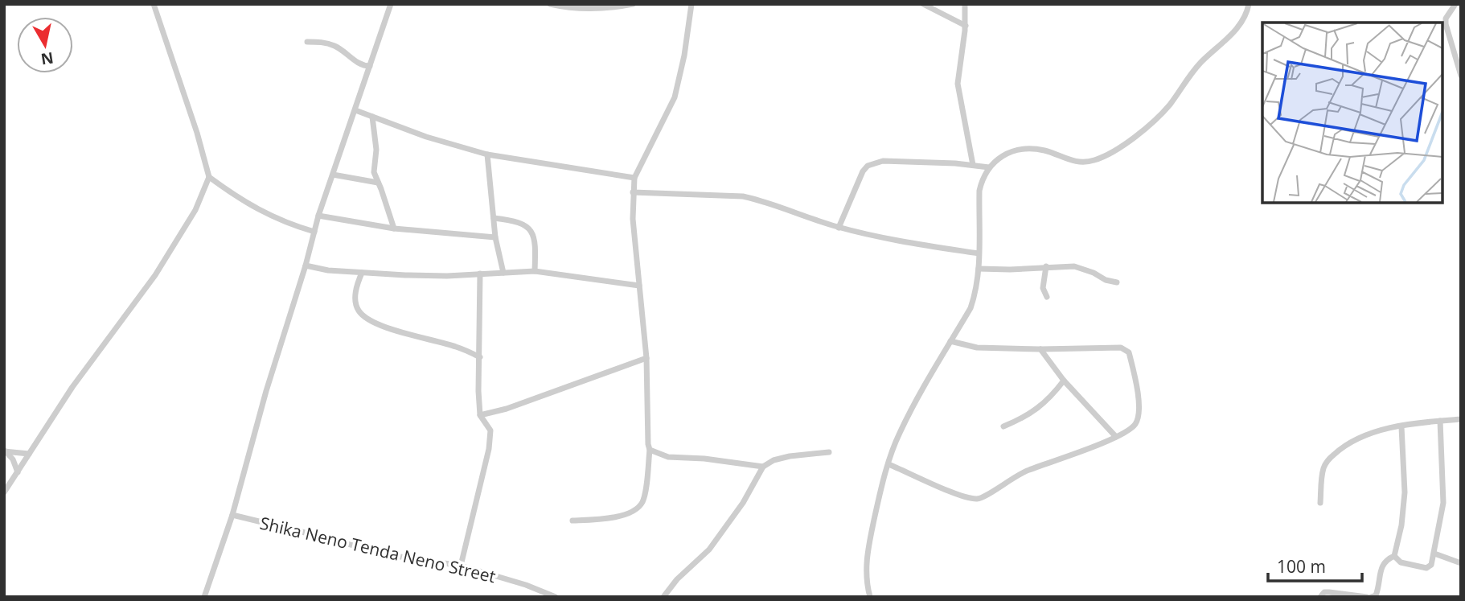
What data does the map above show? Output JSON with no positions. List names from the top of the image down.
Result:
{
  "streets": {
    "street": ["Shika Neno Tenda Neno Street"]
  },
  "scale_bar": "100 m",
  "north": "bottom"
}
